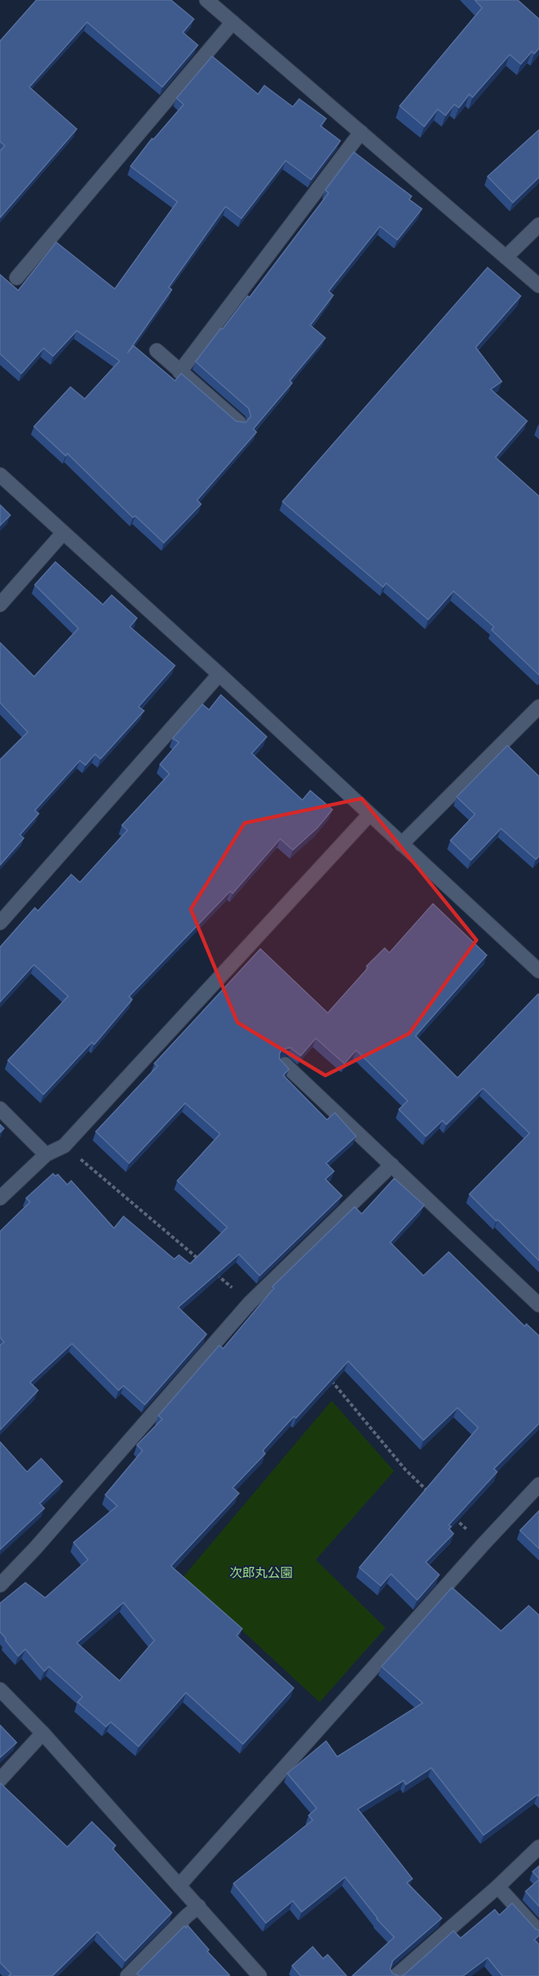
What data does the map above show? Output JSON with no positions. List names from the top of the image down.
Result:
{
  "parks": ["次郎丸公園"]
}
